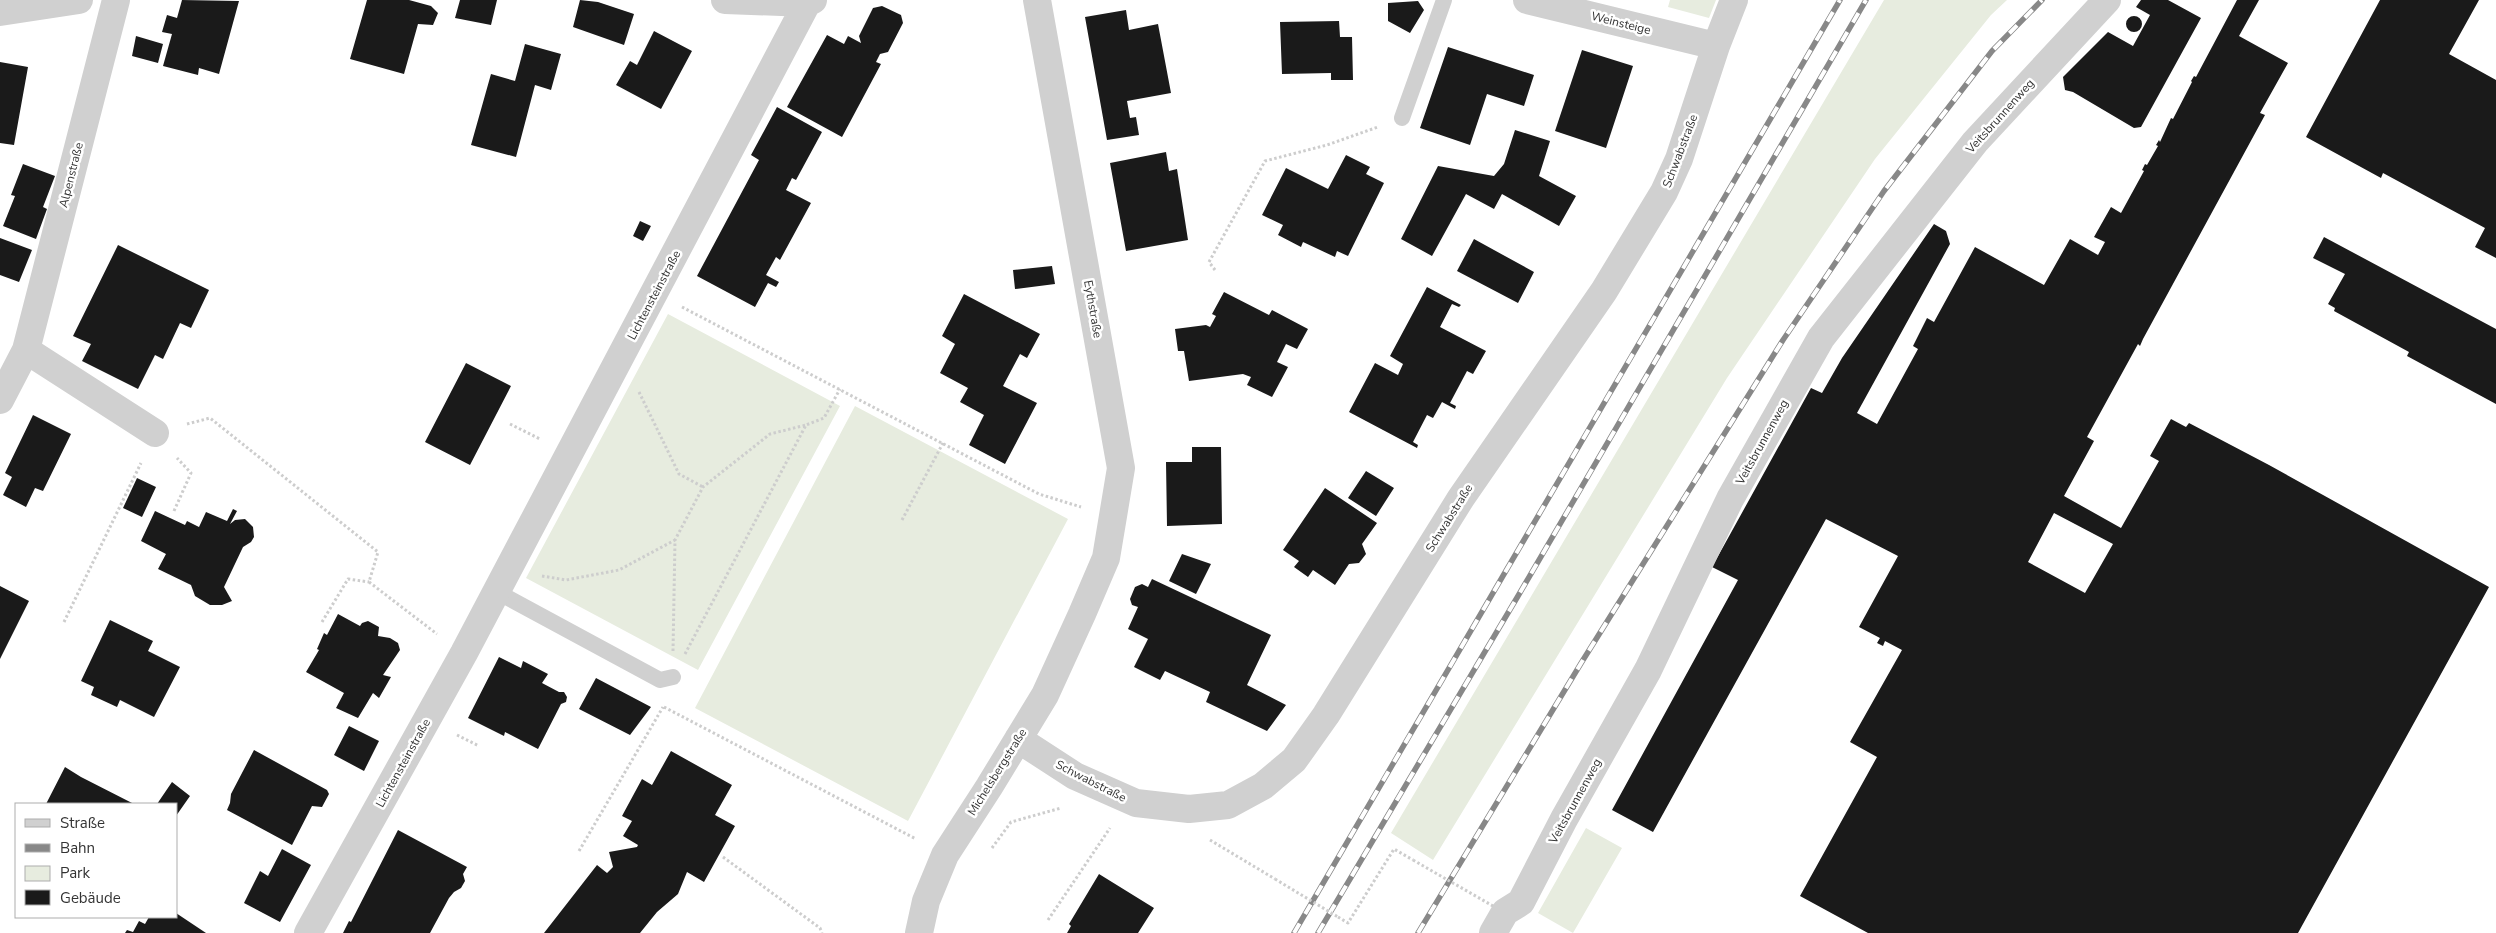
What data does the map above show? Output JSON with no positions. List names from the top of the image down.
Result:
{
  "streets": {
    "street": [
      "Weinsteige",
      "Veitsbrunnenweg",
      "Schwabstraße",
      "Alpenstraße",
      "Lichtensteinstraße",
      "Eythstraße",
      "Michelsbergstraße"
    ]
  },
  "crossings": [
    ["Weinsteige", "Schwabstraße"],
    ["Schwabstraße", "Michelsbergstraße"],
    ["Eythstraße", "Michelsbergstraße"]
  ],
  "legend": [
    "Straße",
    "Bahn",
    "Park",
    "Gebäude"
  ]
}
